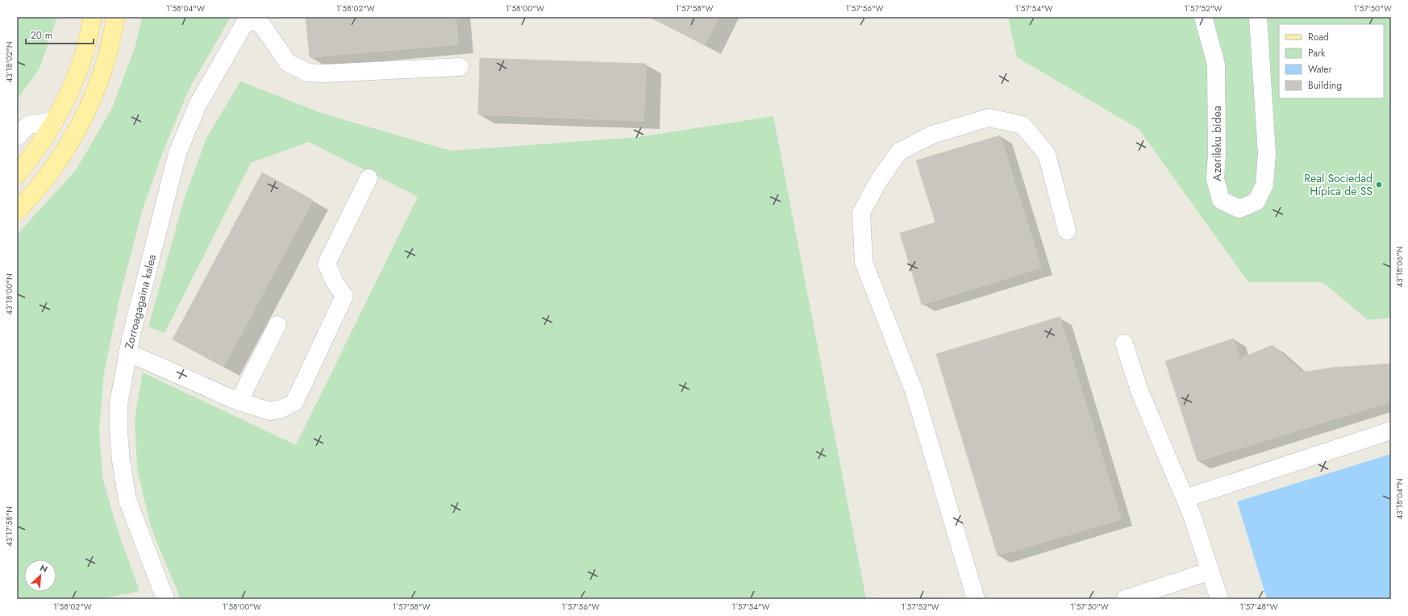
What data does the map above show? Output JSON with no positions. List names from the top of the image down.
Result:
{
  "streets": {
    "street": ["Azerileku bidea", "Zorroagagaina kalea"]
  },
  "places": ["Real Sociedad Hípica de SS"],
  "legend": [
    "Road",
    "Park",
    "Water",
    "Building"
  ],
  "scale_bar": "20 m",
  "north": "top right",
  "coordinates": [
    "1°58'04\"W",
    "1°58'02\"W",
    "1°58'00\"W",
    "1°57'58\"W",
    "1°57'56\"W",
    "1°57'54\"W",
    "1°57'52\"W",
    "1°57'50\"W",
    "43°18'02\"N",
    "43°18'06\"N",
    "43°18'00\"N",
    "43°18'04\"N",
    "43°17'58\"N",
    "1°57'48\"W"
  ]
}
